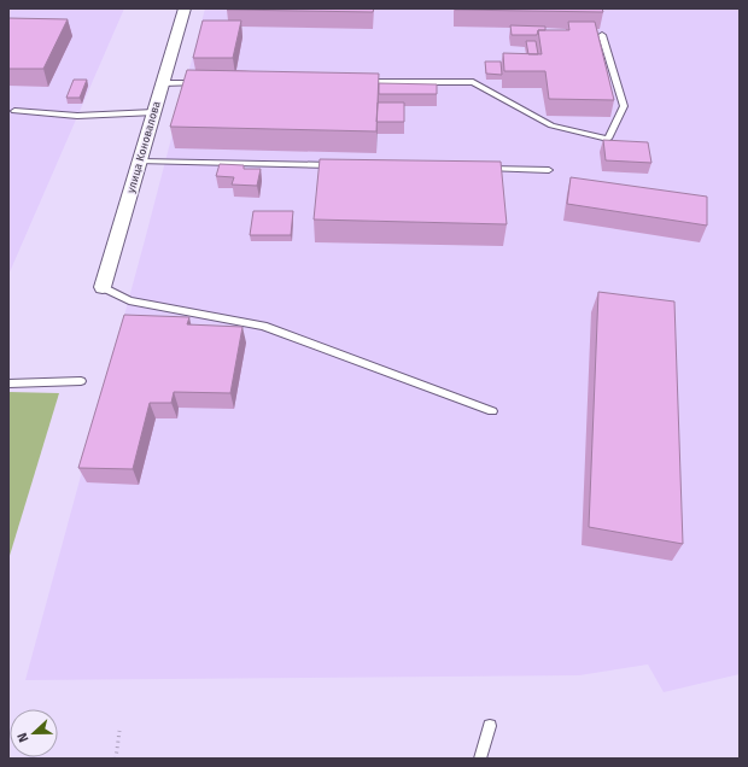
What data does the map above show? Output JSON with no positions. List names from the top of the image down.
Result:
{
  "streets": {
    "street": ["улица Коновалова"]
  },
  "north": "left"
}
